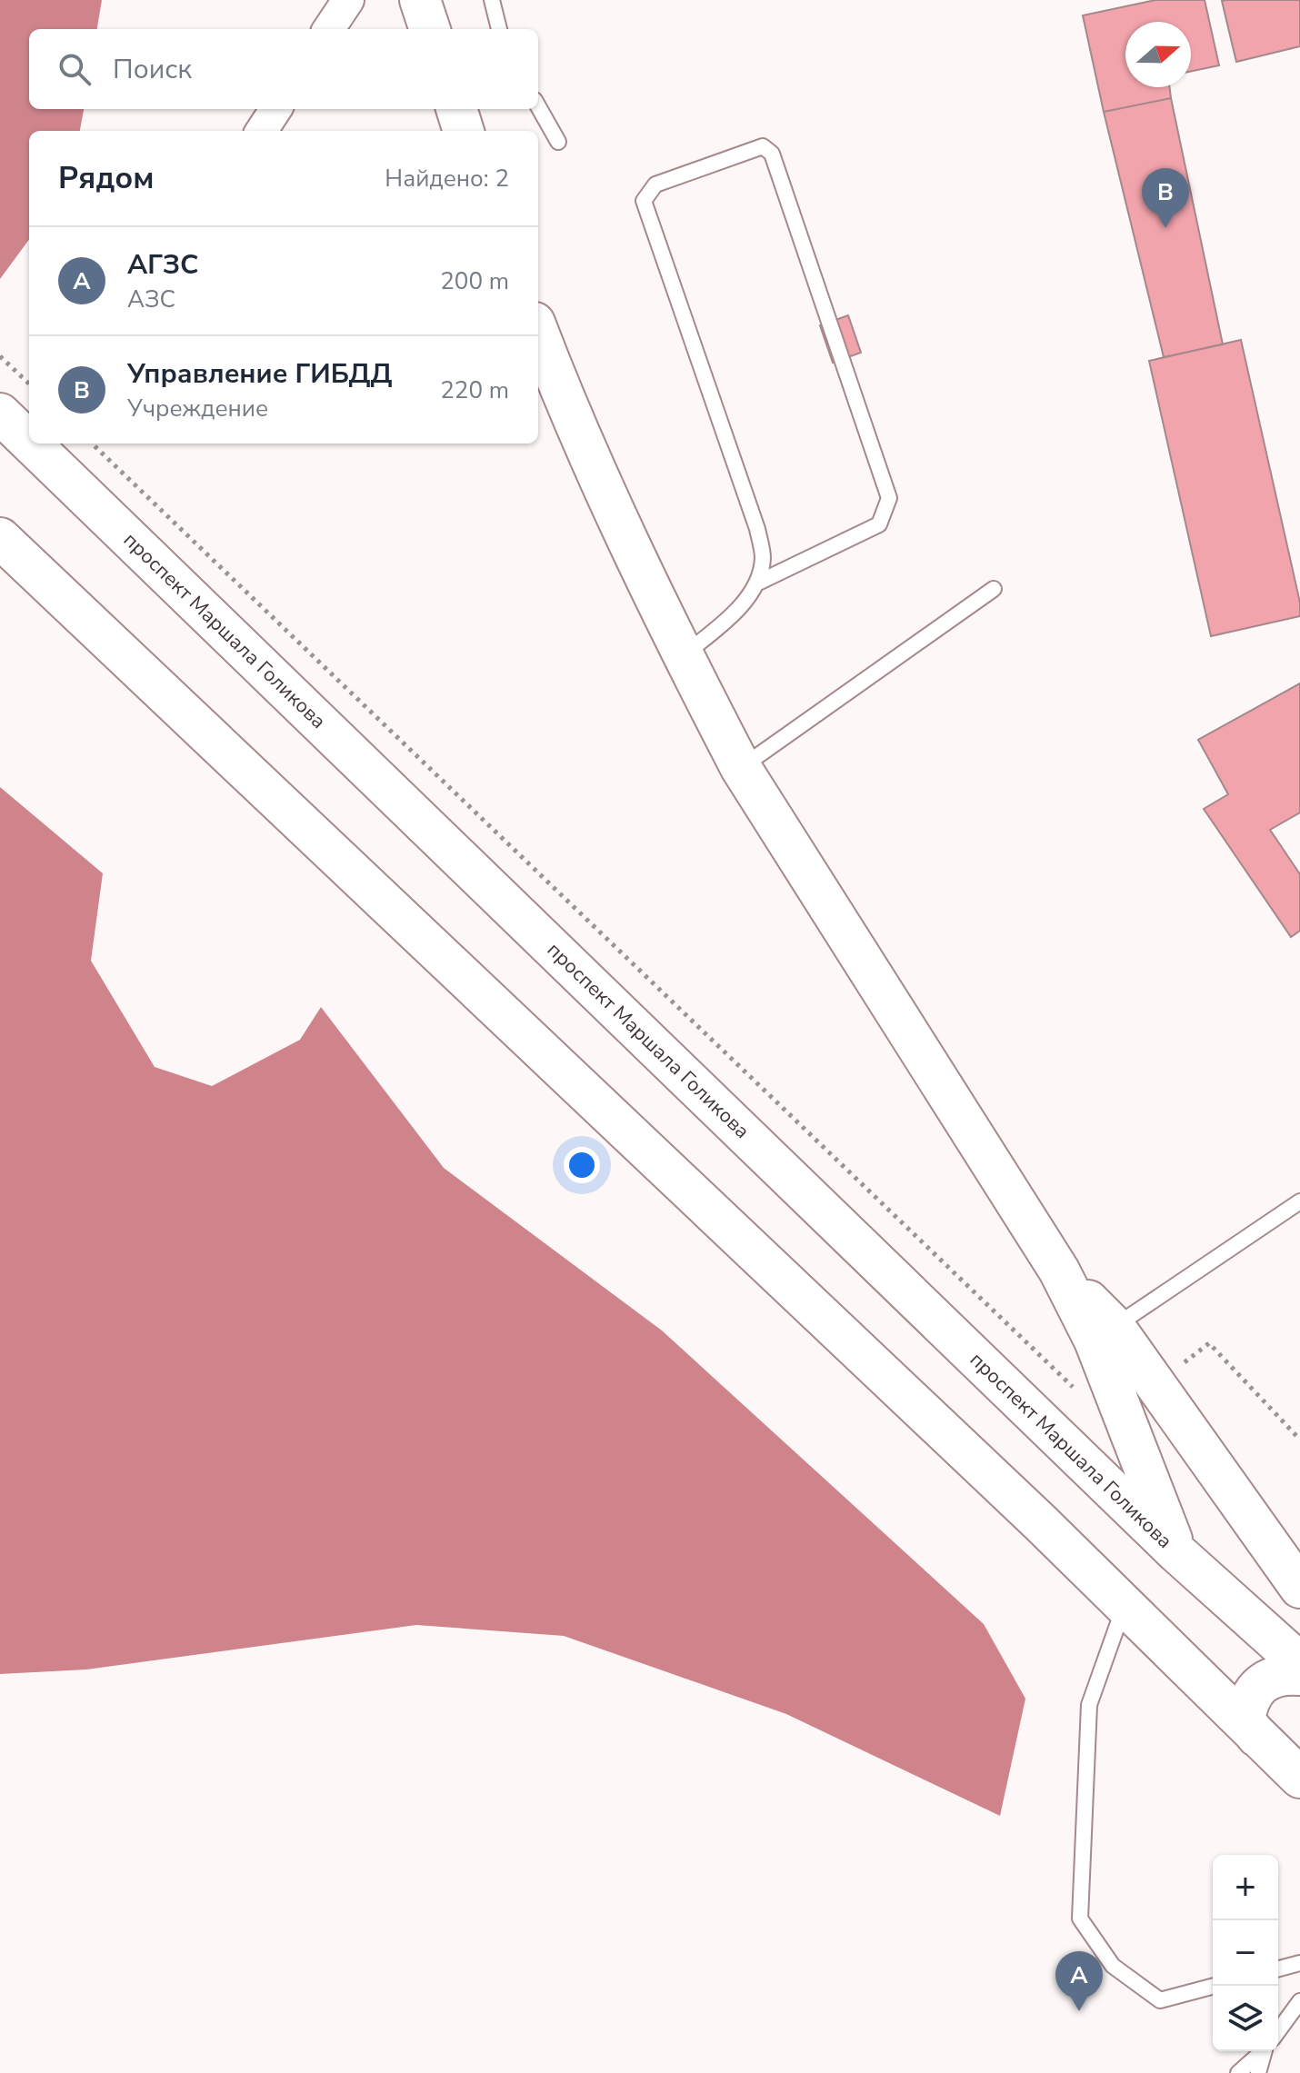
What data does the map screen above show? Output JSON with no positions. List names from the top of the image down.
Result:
{
  "streets": {
    "main road": ["проспект Маршала Голикова"]
  },
  "north": "right",
  "page": {
    "search": "Поиск",
    "heading": ["Рядом", "Найдено: 2"],
    "pins": ["B", "A"],
    "list": [
      {
        "mark": "A",
        "name": "АГЗС",
        "note": "АЗС",
        "value": "200 m"
      },
      {
        "mark": "B",
        "name": "Управление ГИБДД",
        "note": "Учреждение",
        "value": "220 m"
      }
    ],
    "map_buttons": ["+", "−"]
  }
}
